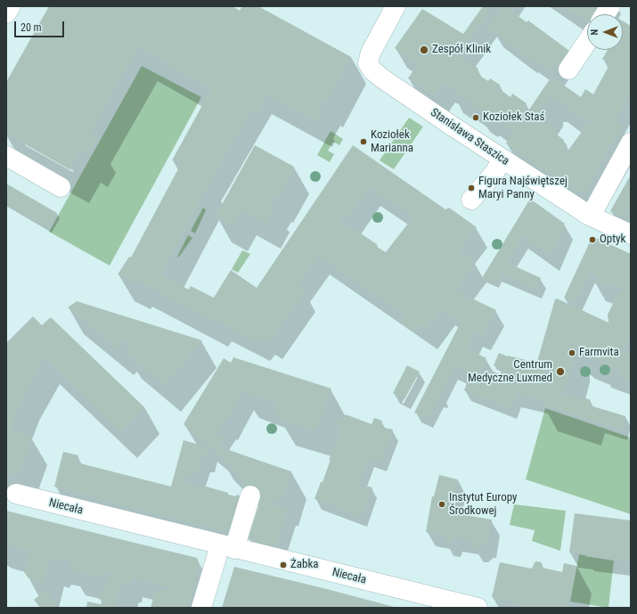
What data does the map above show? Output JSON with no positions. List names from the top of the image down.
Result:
{
  "streets": {
    "street": ["Stanisława Staszica", "Niecała"]
  },
  "places": [
    "Zespół Klinik",
    "Koziołek Staś",
    "Koziołek Marianna",
    "Figura Najświętszej Maryi Panny",
    "Optyk",
    "Farmvita",
    "Centrum Medyczne Luxmed",
    "Instytut Europy Środkowej",
    "Żabka"
  ],
  "scale_bar": "20 m",
  "north": "left"
}
